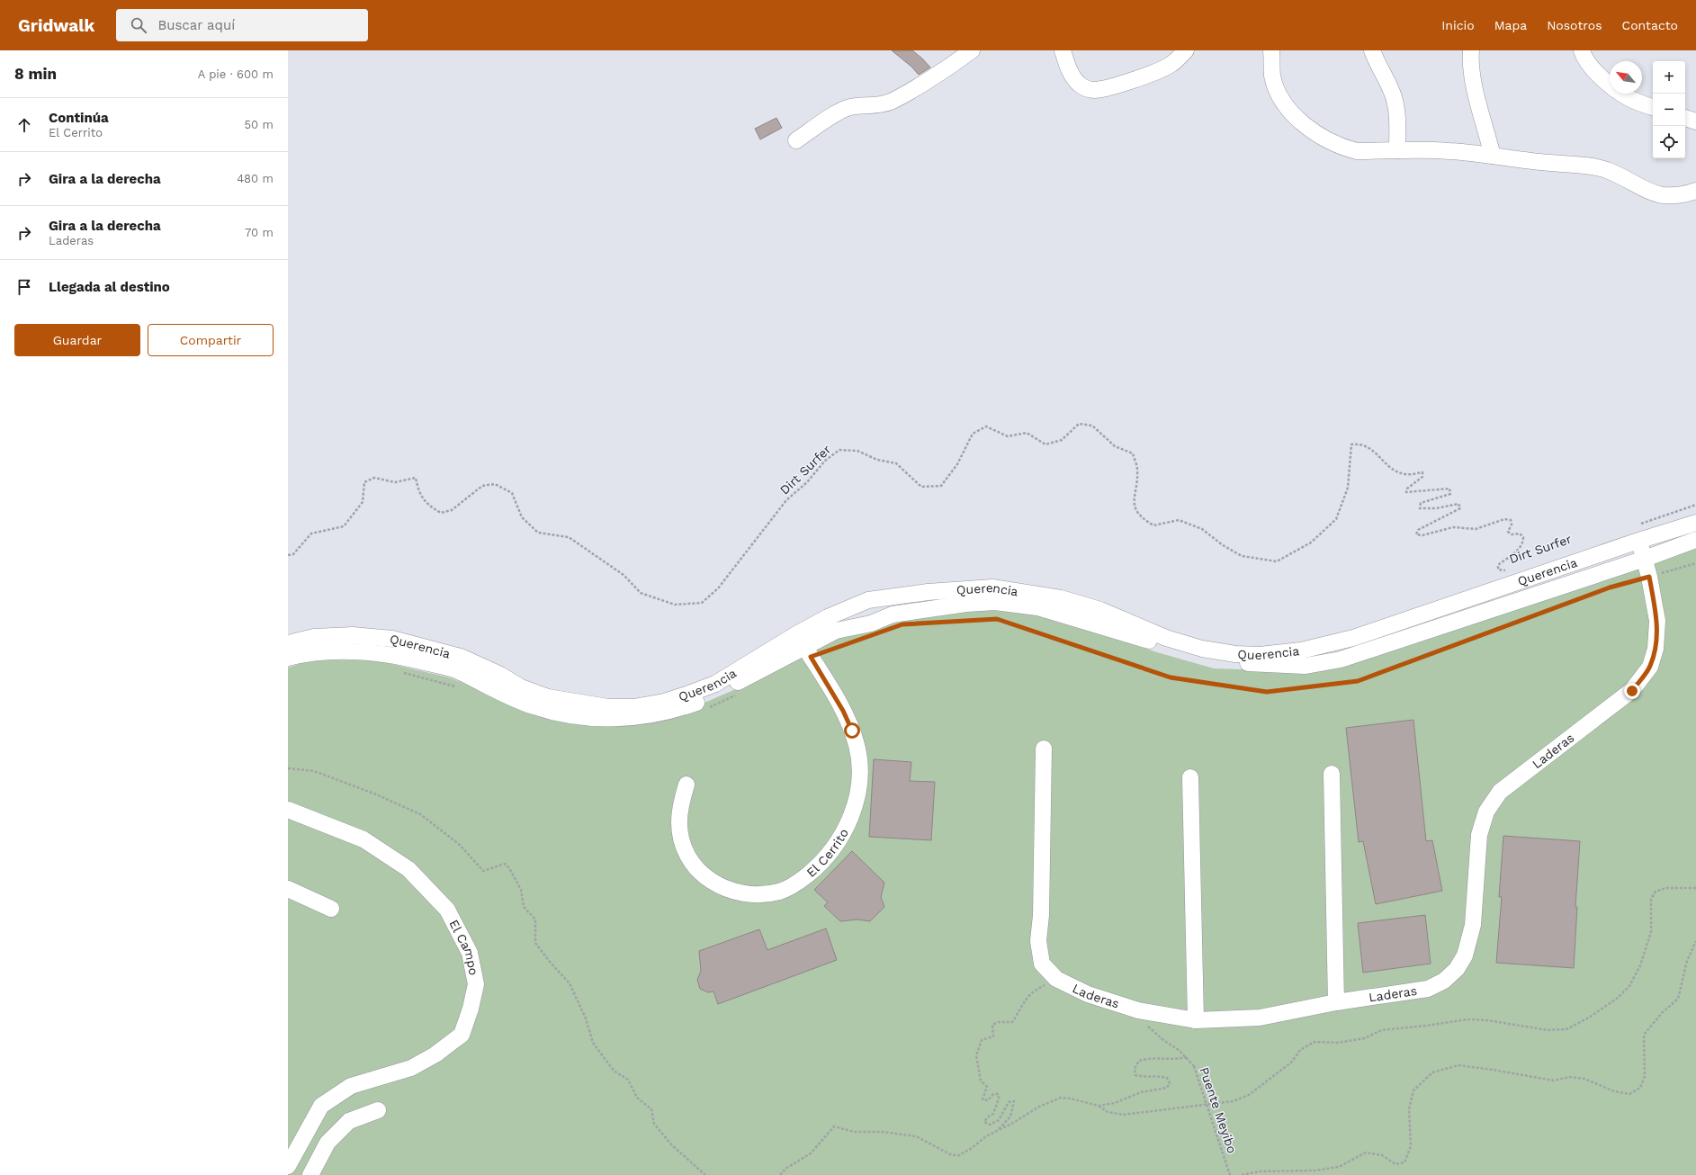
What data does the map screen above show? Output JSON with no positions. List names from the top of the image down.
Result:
{
  "streets": {
    "street": [
      "Querencia",
      "Laderas",
      "El Cerrito",
      "El Campo"
    ],
    "path": ["Dirt Surfer", "Puente Meyibo"]
  },
  "crossings": [
    ["Querencia", "Laderas"],
    ["Querencia", "El Cerrito"],
    ["Laderas", "Puente Meyibo"]
  ],
  "north": "top left",
  "page": {
    "header": "Gridwalk",
    "search": "Buscar aquí",
    "nav": [
      "Inicio",
      "Mapa",
      "Nosotros",
      "Contacto"
    ],
    "heading": ["8 min", "A pie · 600 m"],
    "map_buttons": ["+", "−"],
    "list": [
      ["Continúa", "El Cerrito", "50 m"],
      ["Gira a la derecha", "480 m"],
      ["Gira a la derecha", "Laderas", "70 m"],
      "Llegada al destino"
    ],
    "buttons": ["Guardar", "Compartir"]
  }
}
